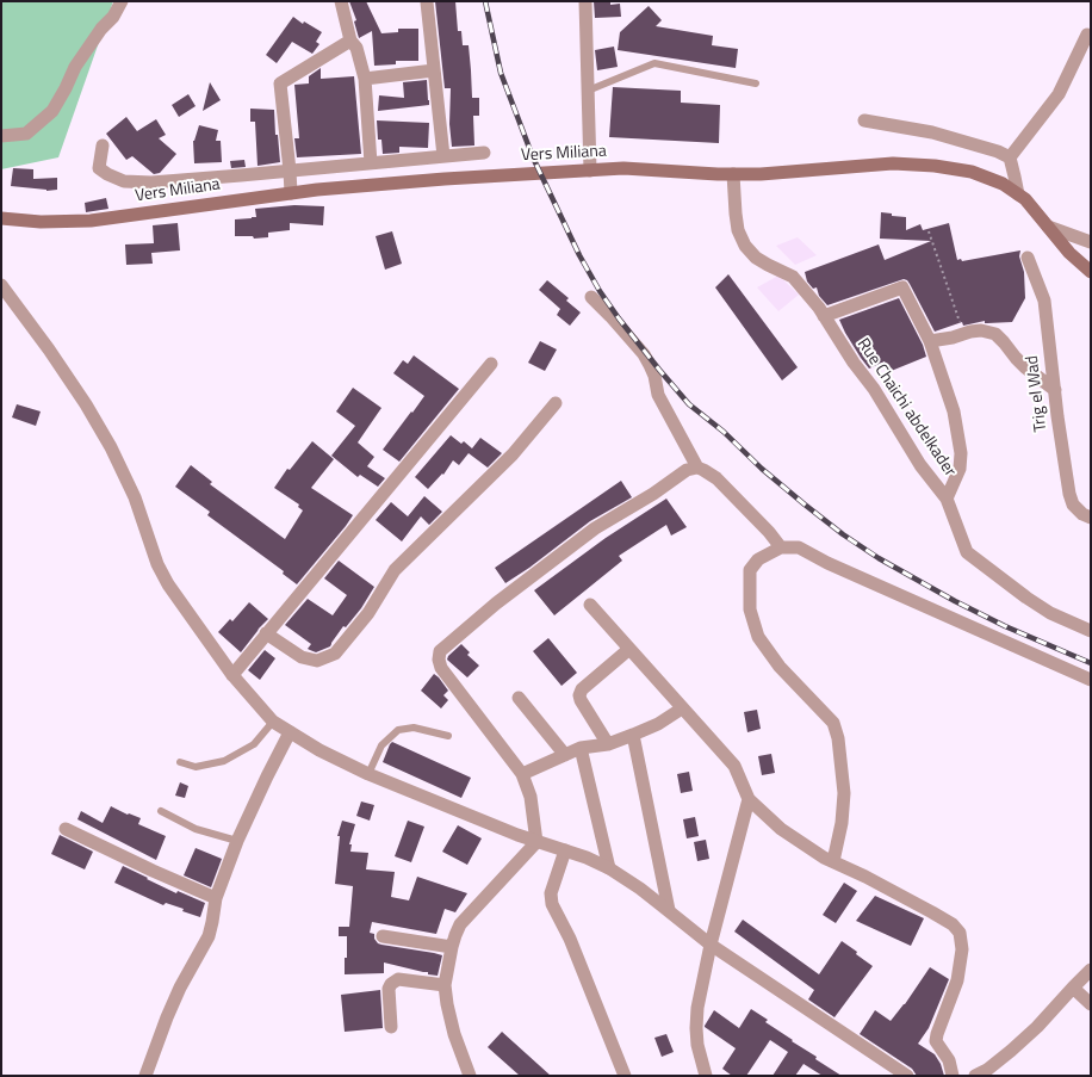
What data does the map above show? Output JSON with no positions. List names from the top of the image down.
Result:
{
  "streets": {
    "main road": ["Vers Miliana"],
    "street": ["Trig el Wad", "Rue Chaichi abdelkader"]
  },
  "crossings": [
    ["Vers Miliana", "Rue Chaichi abdelkader"]
  ]
}
